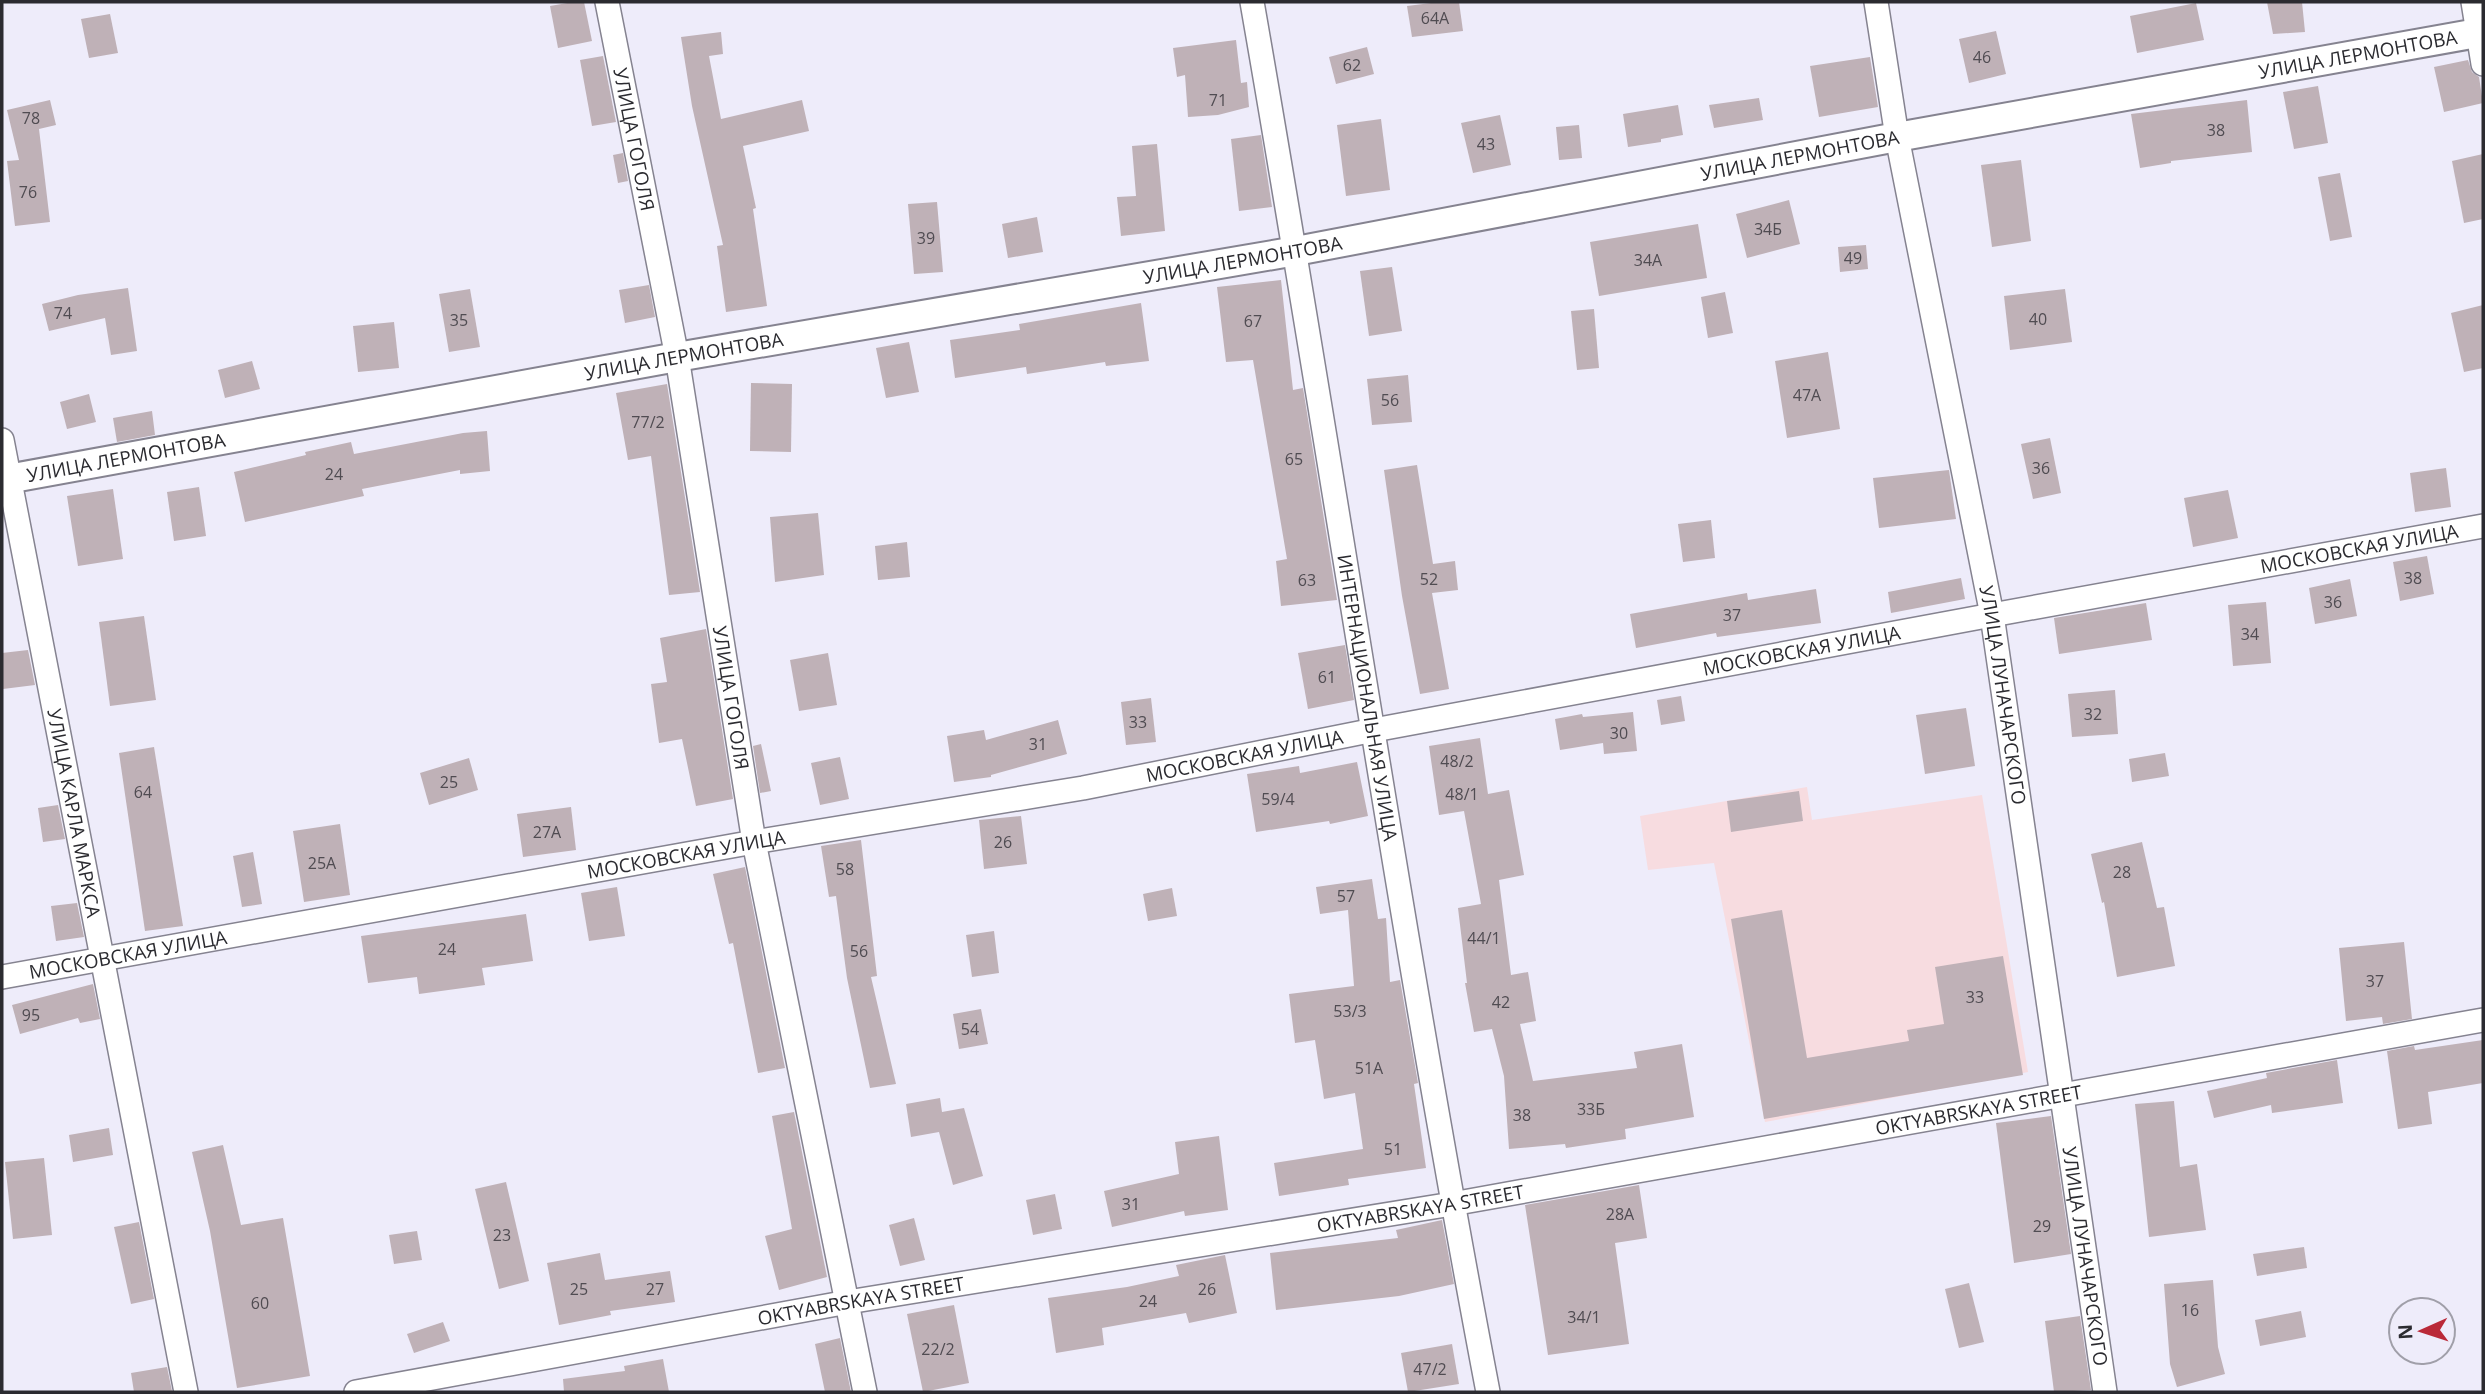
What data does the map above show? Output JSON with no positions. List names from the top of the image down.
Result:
{
  "streets": {
    "street": [
      "УЛИЦА ЛЕРМОНТОВА",
      "УЛИЦА ГОГОЛЯ",
      "МОСКОВСКАЯ УЛИЦА",
      "УЛИЦА ЛУНАЧАРСКОГО",
      "ИНТЕРНАЦИОНАЛЬНАЯ УЛИЦА",
      "УЛИЦА КАРЛА МАРКСА",
      "OKTYABRSKAYA STREET"
    ]
  },
  "crossings": [
    ["УЛИЦА ЛЕРМОНТОВА", "УЛИЦА ГОГОЛЯ"],
    ["УЛИЦА ЛЕРМОНТОВА", "УЛИЦА ЛУНАЧАРСКОГО"],
    ["УЛИЦА ЛЕРМОНТОВА", "ИНТЕРНАЦИОНАЛЬНАЯ УЛИЦА"],
    ["УЛИЦА ЛЕРМОНТОВА", "УЛИЦА КАРЛА МАРКСА"],
    ["УЛИЦА ГОГОЛЯ", "МОСКОВСКАЯ УЛИЦА"],
    ["УЛИЦА ГОГОЛЯ", "OKTYABRSKAYA STREET"],
    ["МОСКОВСКАЯ УЛИЦА", "УЛИЦА ЛУНАЧАРСКОГО"],
    ["МОСКОВСКАЯ УЛИЦА", "ИНТЕРНАЦИОНАЛЬНАЯ УЛИЦА"],
    ["МОСКОВСКАЯ УЛИЦА", "УЛИЦА КАРЛА МАРКСА"],
    ["УЛИЦА ЛУНАЧАРСКОГО", "OKTYABRSKAYA STREET"],
    ["ИНТЕРНАЦИОНАЛЬНАЯ УЛИЦА", "OKTYABRSKAYA STREET"]
  ],
  "house_numbers": [
    "64А",
    "46",
    "62",
    "71",
    "78",
    "38",
    "43",
    "76",
    "34Б",
    "39",
    "49",
    "34А",
    "74",
    "40",
    "35",
    "67",
    "47А",
    "56",
    "77/2",
    "65",
    "36",
    "24",
    "38",
    "52",
    "63",
    "36",
    "37",
    "34",
    "61",
    "32",
    "33",
    "30",
    "31",
    "48/2",
    "25",
    "64",
    "48/1",
    "59/4",
    "27А",
    "26",
    "25А",
    "58",
    "28",
    "57",
    "44/1",
    "24",
    "56",
    "37",
    "33",
    "42",
    "53/3",
    "95",
    "54",
    "51А",
    "33Б",
    "38",
    "51",
    "31",
    "28А",
    "29",
    "23",
    "25",
    "27",
    "26",
    "24",
    "60",
    "16",
    "34/1",
    "22/2",
    "47/2"
  ],
  "north": "left"
}
